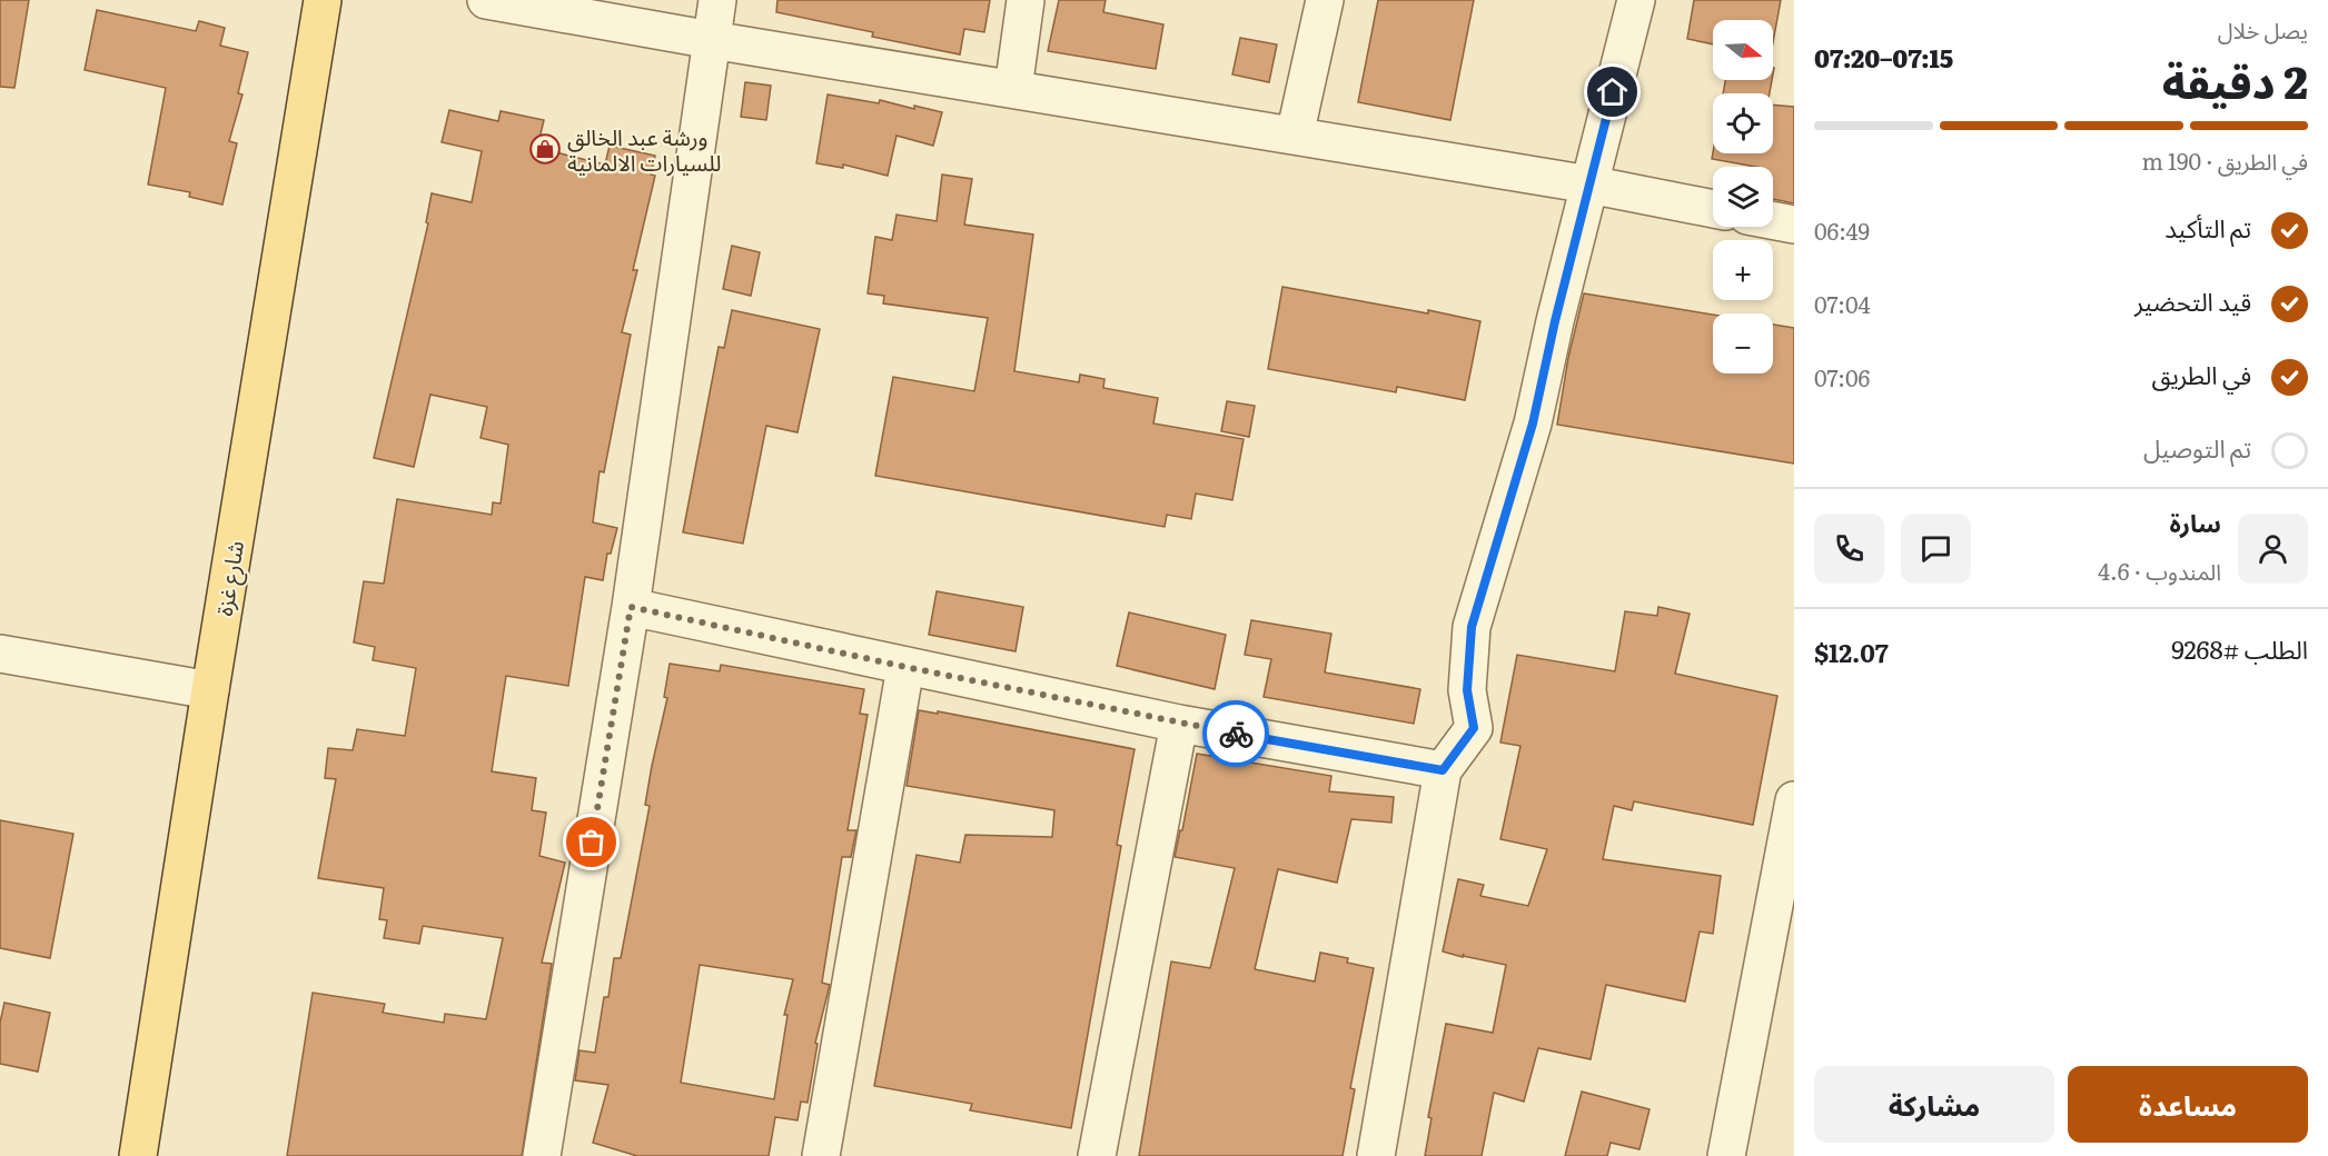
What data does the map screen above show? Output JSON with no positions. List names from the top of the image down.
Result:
{
  "streets": {
    "main road": ["شارع غزة"]
  },
  "places": {
    "shop": ["ورشة عبد الخالق للسيارات الالمانية"]
  },
  "north": "right",
  "page": {
    "heading": ["2 دقيقة", "يصل خلال", "07:15–07:20"],
    "panel": [
      "سارة",
      "المندوب · 4.6",
      "الطلب #9268",
      "$12.07"
    ],
    "map_buttons": ["+", "−"],
    "bar": "في الطريق · 190 m",
    "list": [
      ["تم التأكيد", "06:49"],
      ["قيد التحضير", "07:04"],
      ["في الطريق", "07:06"],
      "تم التوصيل"
    ],
    "buttons": ["مساعدة", "مشاركة"]
  }
}
